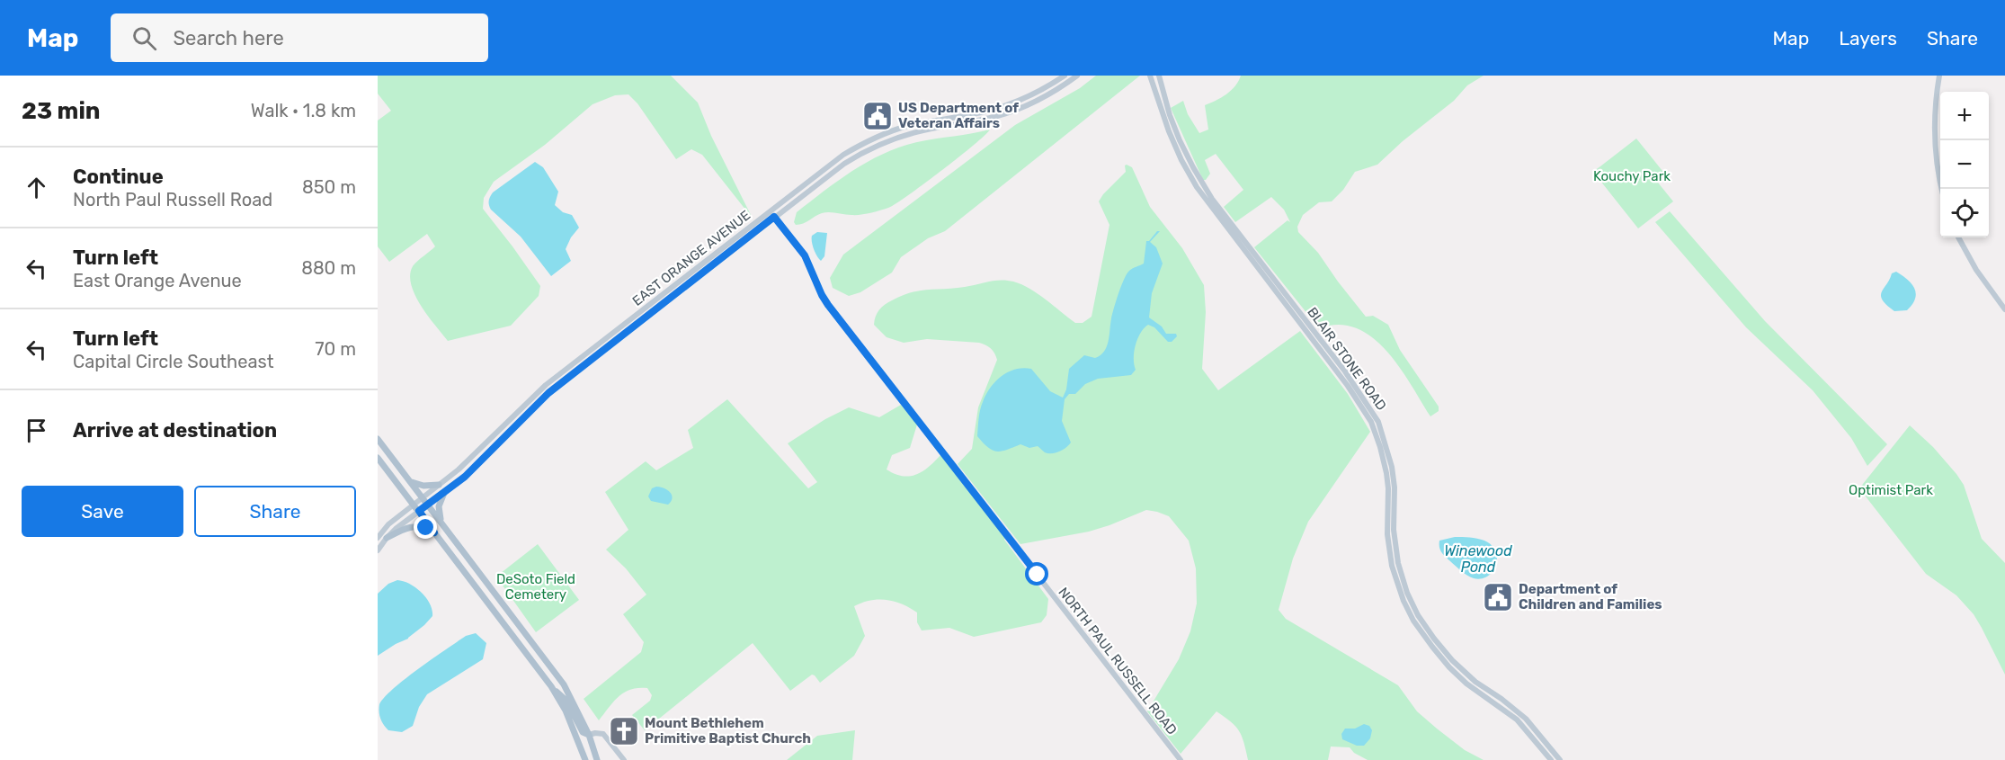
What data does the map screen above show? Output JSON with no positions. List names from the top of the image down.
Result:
{
  "streets": {
    "street": ["EAST ORANGE AVENUE", "BLAIR STONE ROAD", "NORTH PAUL RUSSELL ROAD"]
  },
  "crossings": [
    ["EAST ORANGE AVENUE", "NORTH PAUL RUSSELL ROAD"]
  ],
  "water": ["Winewood Pond"],
  "parks": ["Kouchy Park", "Optimist Park", "DeSoto Field Cemetery"],
  "places": {
    "public building": ["US Department of Veteran Affairs", "Department of Children and Families"],
    "church": ["Mount Bethlehem Primitive Baptist Church"]
  },
  "page": {
    "header": "Map",
    "search": "Search here",
    "nav": ["Map", "Layers", "Share"],
    "heading": ["23 min", "Walk · 1.8 km"],
    "map_buttons": ["+", "−"],
    "list": [
      ["Continue", "North Paul Russell Road", "850 m"],
      ["Turn left", "East Orange Avenue", "880 m"],
      ["Turn left", "Capital Circle Southeast", "70 m"],
      "Arrive at destination"
    ],
    "buttons": ["Save", "Share"]
  }
}
